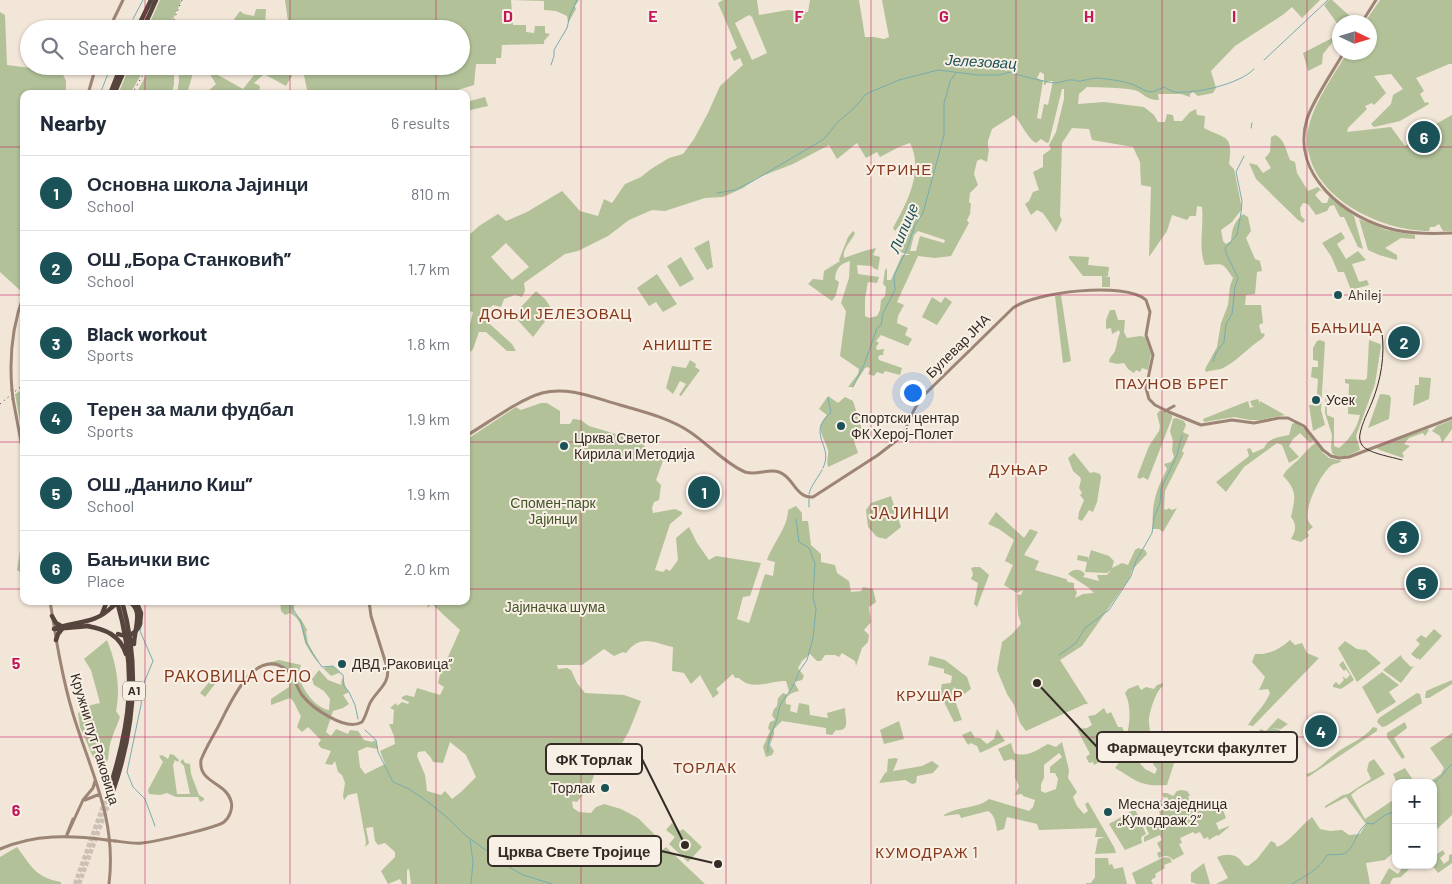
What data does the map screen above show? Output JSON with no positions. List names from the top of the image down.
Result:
{
  "streets": {
    "highway": ["A1"],
    "main road": ["Булевар ЈНА", "Кружни пут Раковица"]
  },
  "districts": [
    "УТРИНЕ",
    "ДОЊИ ЈЕЛЕЗОВАЦ",
    "БАЊИЦА",
    "АНИШТЕ",
    "ПАУНОВ БРЕГ",
    "ДУЊАР",
    "ЈАЈИНЦИ",
    "РАКОВИЦА СЕЛО",
    "КРУШАР",
    "ТОРЛАК",
    "КУМОДРАЖ 1"
  ],
  "water": ["Јелезовац", "Липице"],
  "parks": ["Спомен-парк Јајинци", "Јајиначка шума"],
  "places": [
    "Ahilej",
    "Усек",
    "Спортски центар ФК Херој-Полет",
    "Црква Светог Кирила и Методија",
    "ДВД „Раковица”",
    "Фармацеутски факултет",
    "Торлак",
    "Месна заједница „Кумодраж 2”",
    "ФК Торлак",
    "Црква Свете Тројице"
  ],
  "north": "right",
  "page": {
    "search": "Search here",
    "heading": ["Nearby", "6 results"],
    "pins": [
      "6",
      "2",
      "1",
      "3",
      "5",
      "4"
    ],
    "list": [
      {
        "mark": "1",
        "name": "Основна школа Јајинци",
        "note": "School",
        "value": "810 m"
      },
      {
        "mark": "2",
        "name": "ОШ „Бора Станковић”",
        "note": "School",
        "value": "1.7 km"
      },
      {
        "mark": "3",
        "name": "Black workout",
        "note": "Sports",
        "value": "1.8 km"
      },
      {
        "mark": "4",
        "name": "Терен за мали фудбал",
        "note": "Sports",
        "value": "1.9 km"
      },
      {
        "mark": "5",
        "name": "ОШ „Данило Киш”",
        "note": "School",
        "value": "1.9 km"
      },
      {
        "mark": "6",
        "name": "Бањички вис",
        "note": "Place",
        "value": "2.0 km"
      }
    ],
    "map_buttons": ["+", "−"]
  },
  "grid": {
    "columns": [
      "D",
      "E",
      "F",
      "G",
      "H",
      "I"
    ],
    "rows": ["5", "6"]
  }
}
